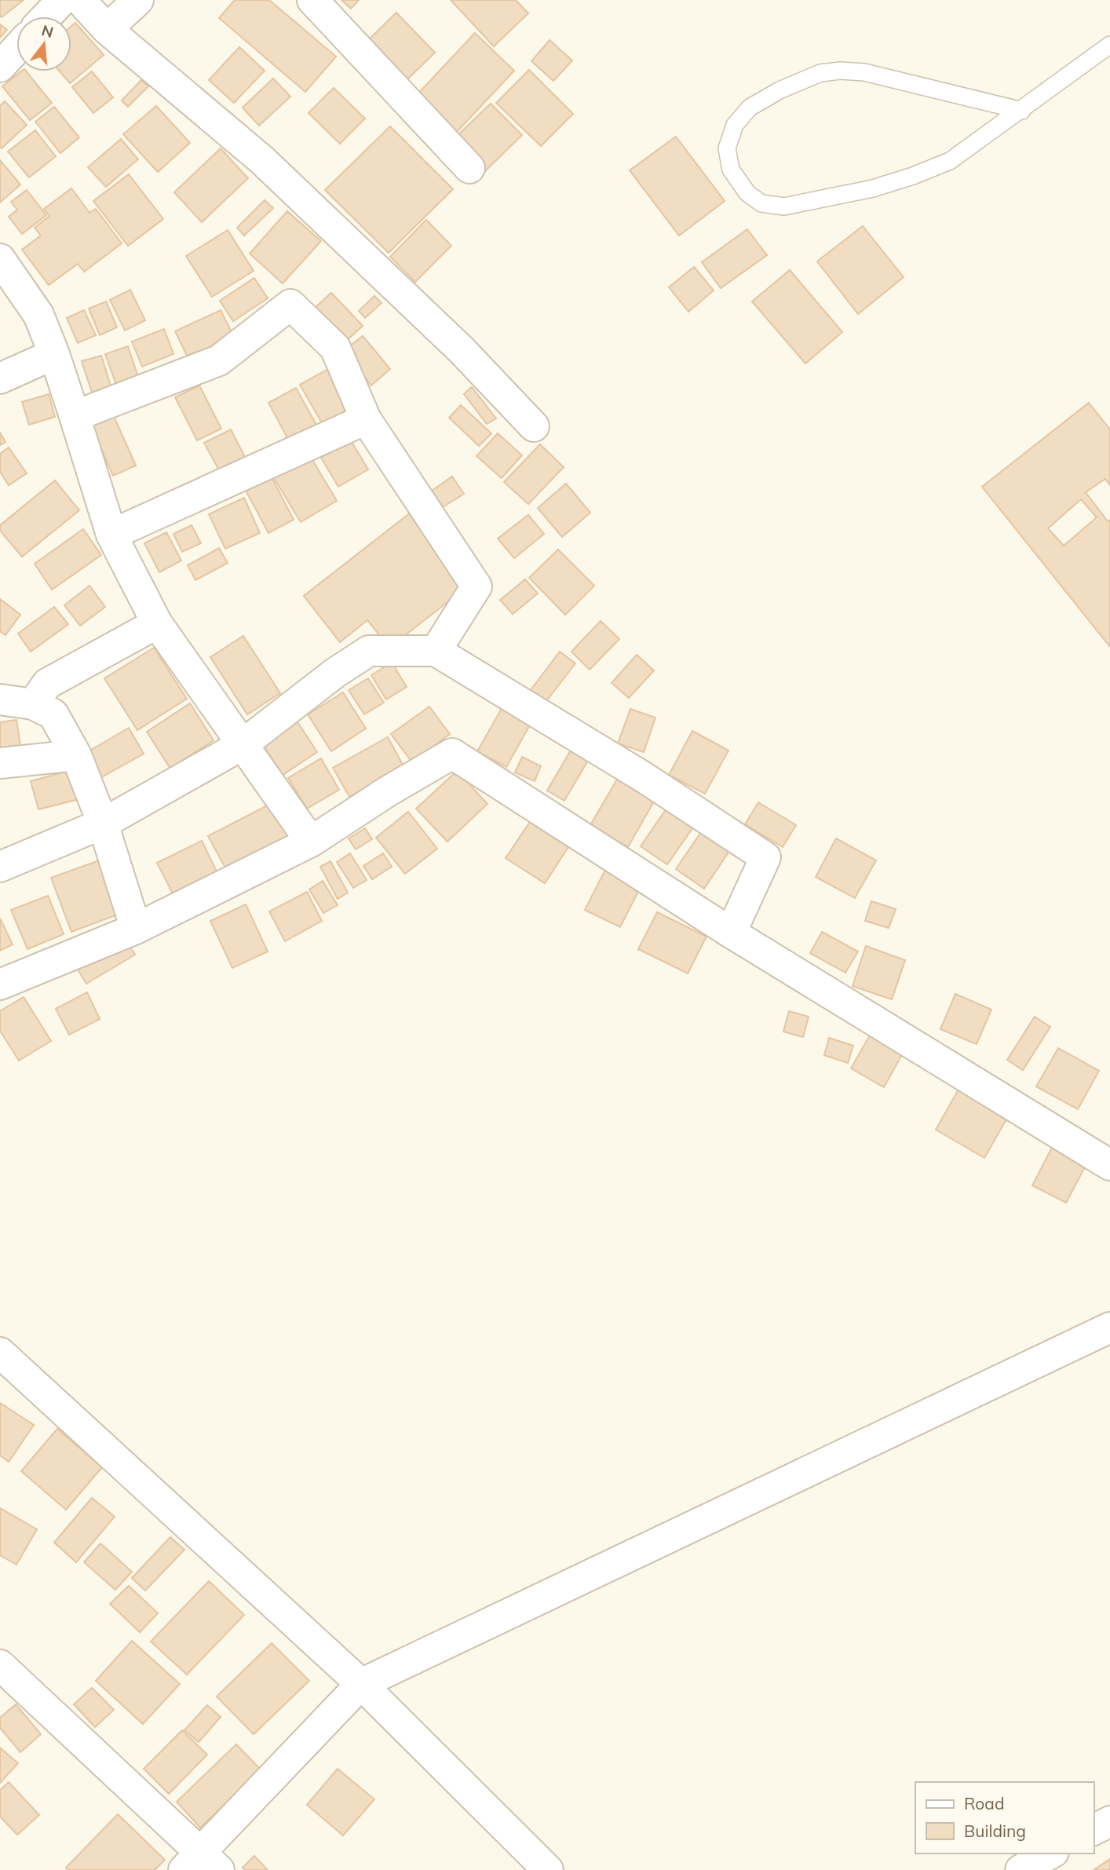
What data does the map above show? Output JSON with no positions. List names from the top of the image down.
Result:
{
  "legend": ["Road", "Building"],
  "north": "top"
}
